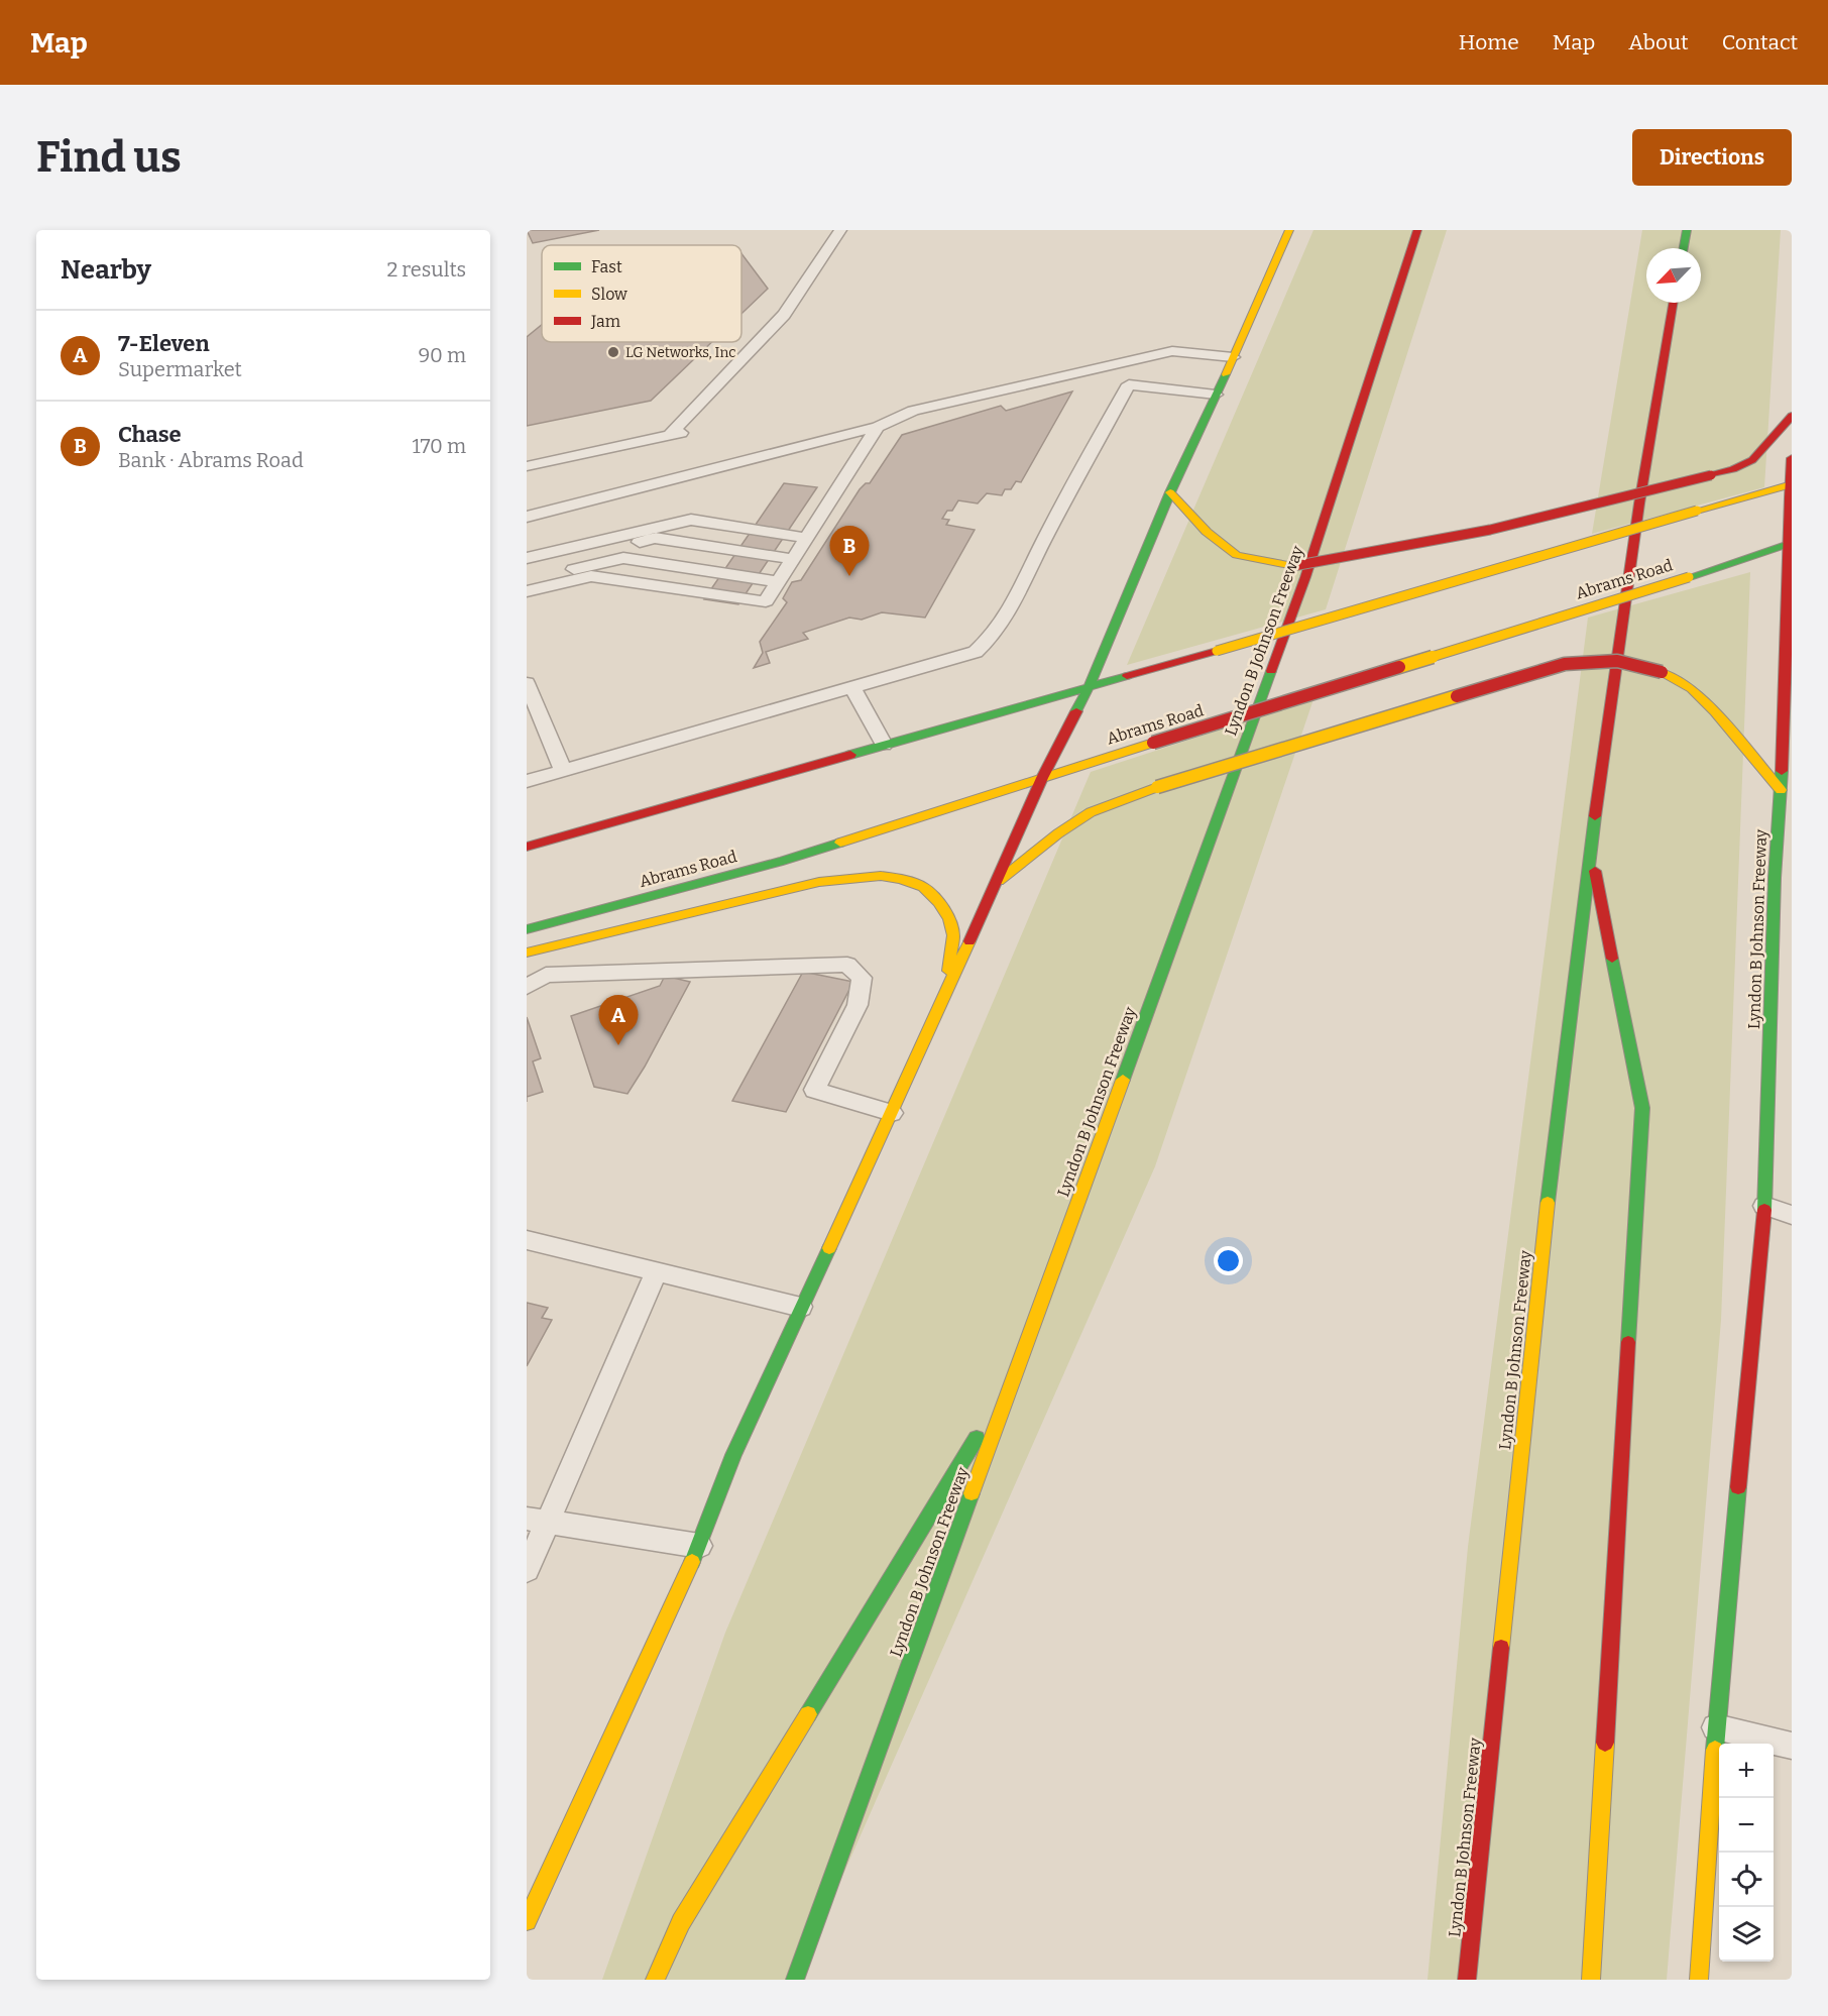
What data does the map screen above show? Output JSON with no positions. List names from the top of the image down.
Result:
{
  "streets": {
    "main road": ["Abrams Road", "Lyndon B Johnson Freeway"]
  },
  "crossings": [
    ["Abrams Road", "Lyndon B Johnson Freeway"]
  ],
  "places": ["LG Networks, Inc"],
  "legend": ["Fast", "Slow", "Jam"],
  "north": "bottom left",
  "page": {
    "header": "Map",
    "nav": [
      "Home",
      "Map",
      "About",
      "Contact"
    ],
    "buttons": "Directions",
    "title": "Find us",
    "heading": ["Nearby", "2 results"],
    "list": [
      {
        "mark": "A",
        "name": "7-Eleven",
        "note": "Supermarket",
        "value": "90 m"
      },
      {
        "mark": "B",
        "name": "Chase",
        "note": "Bank · Abrams Road",
        "value": "170 m"
      }
    ],
    "pins": ["B", "A"],
    "map_buttons": ["+", "−"]
  }
}
